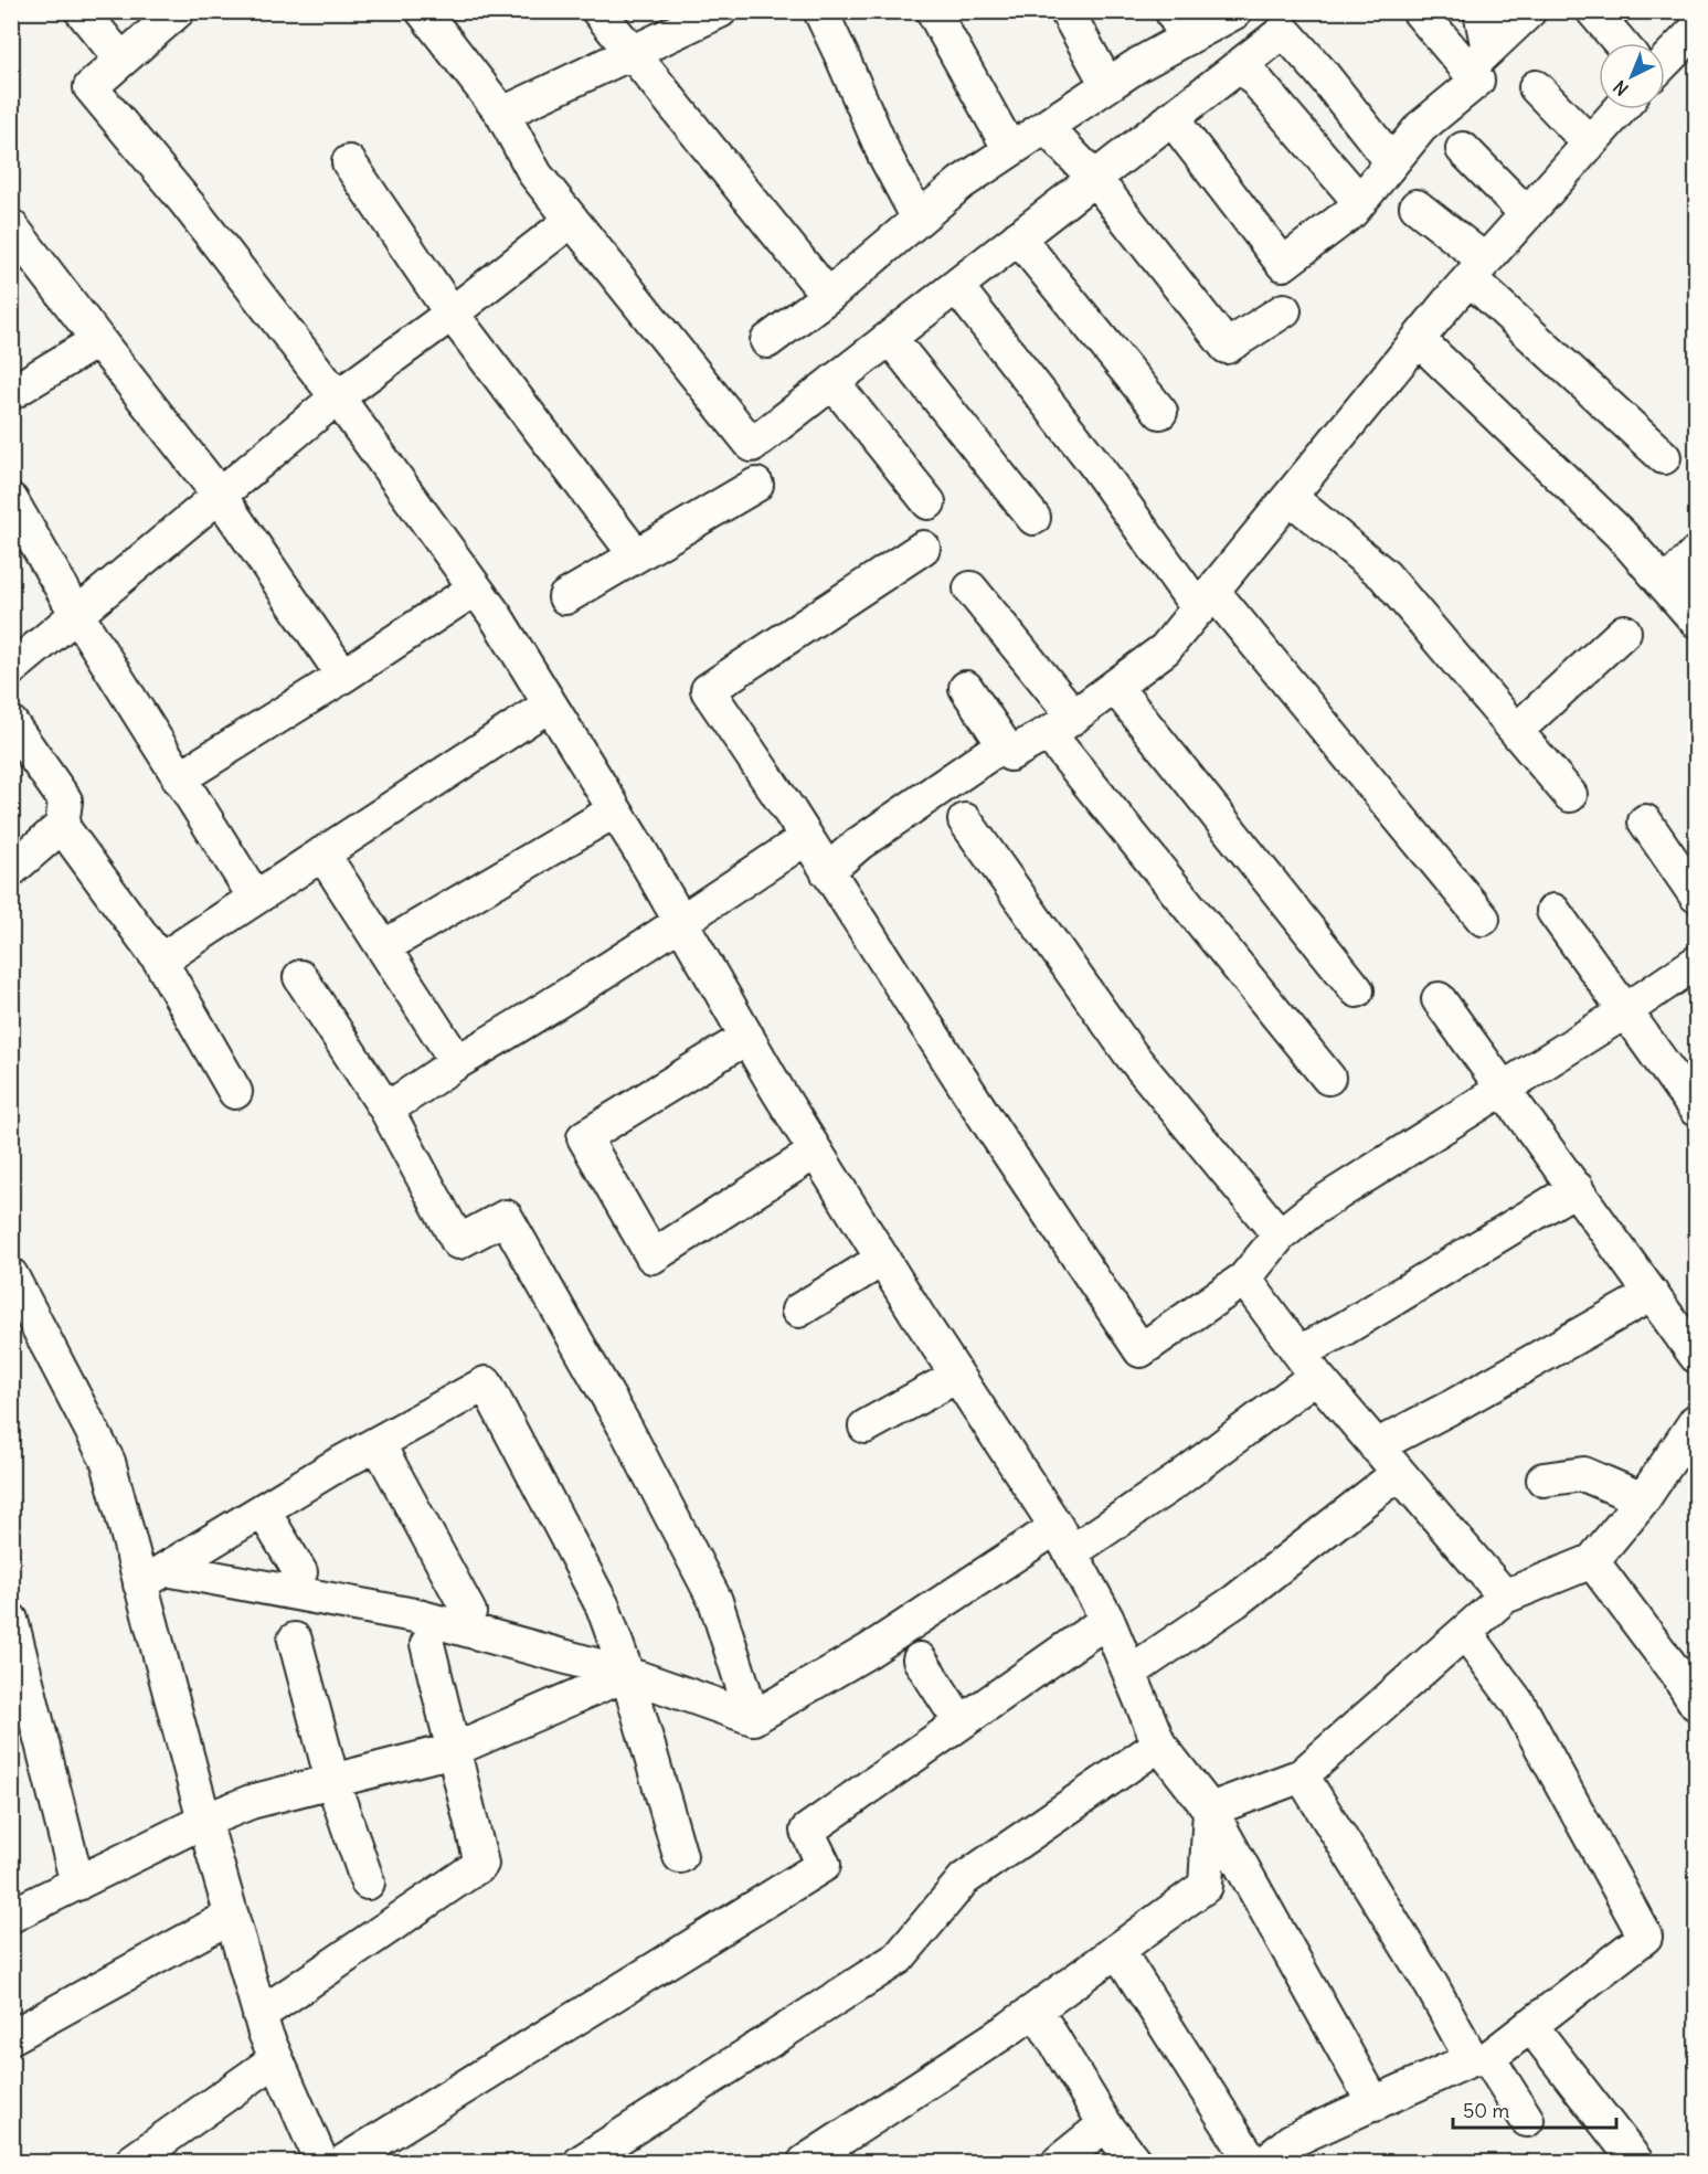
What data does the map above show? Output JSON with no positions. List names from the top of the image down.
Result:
{
  "scale_bar": "50 m",
  "north": "bottom left"
}
